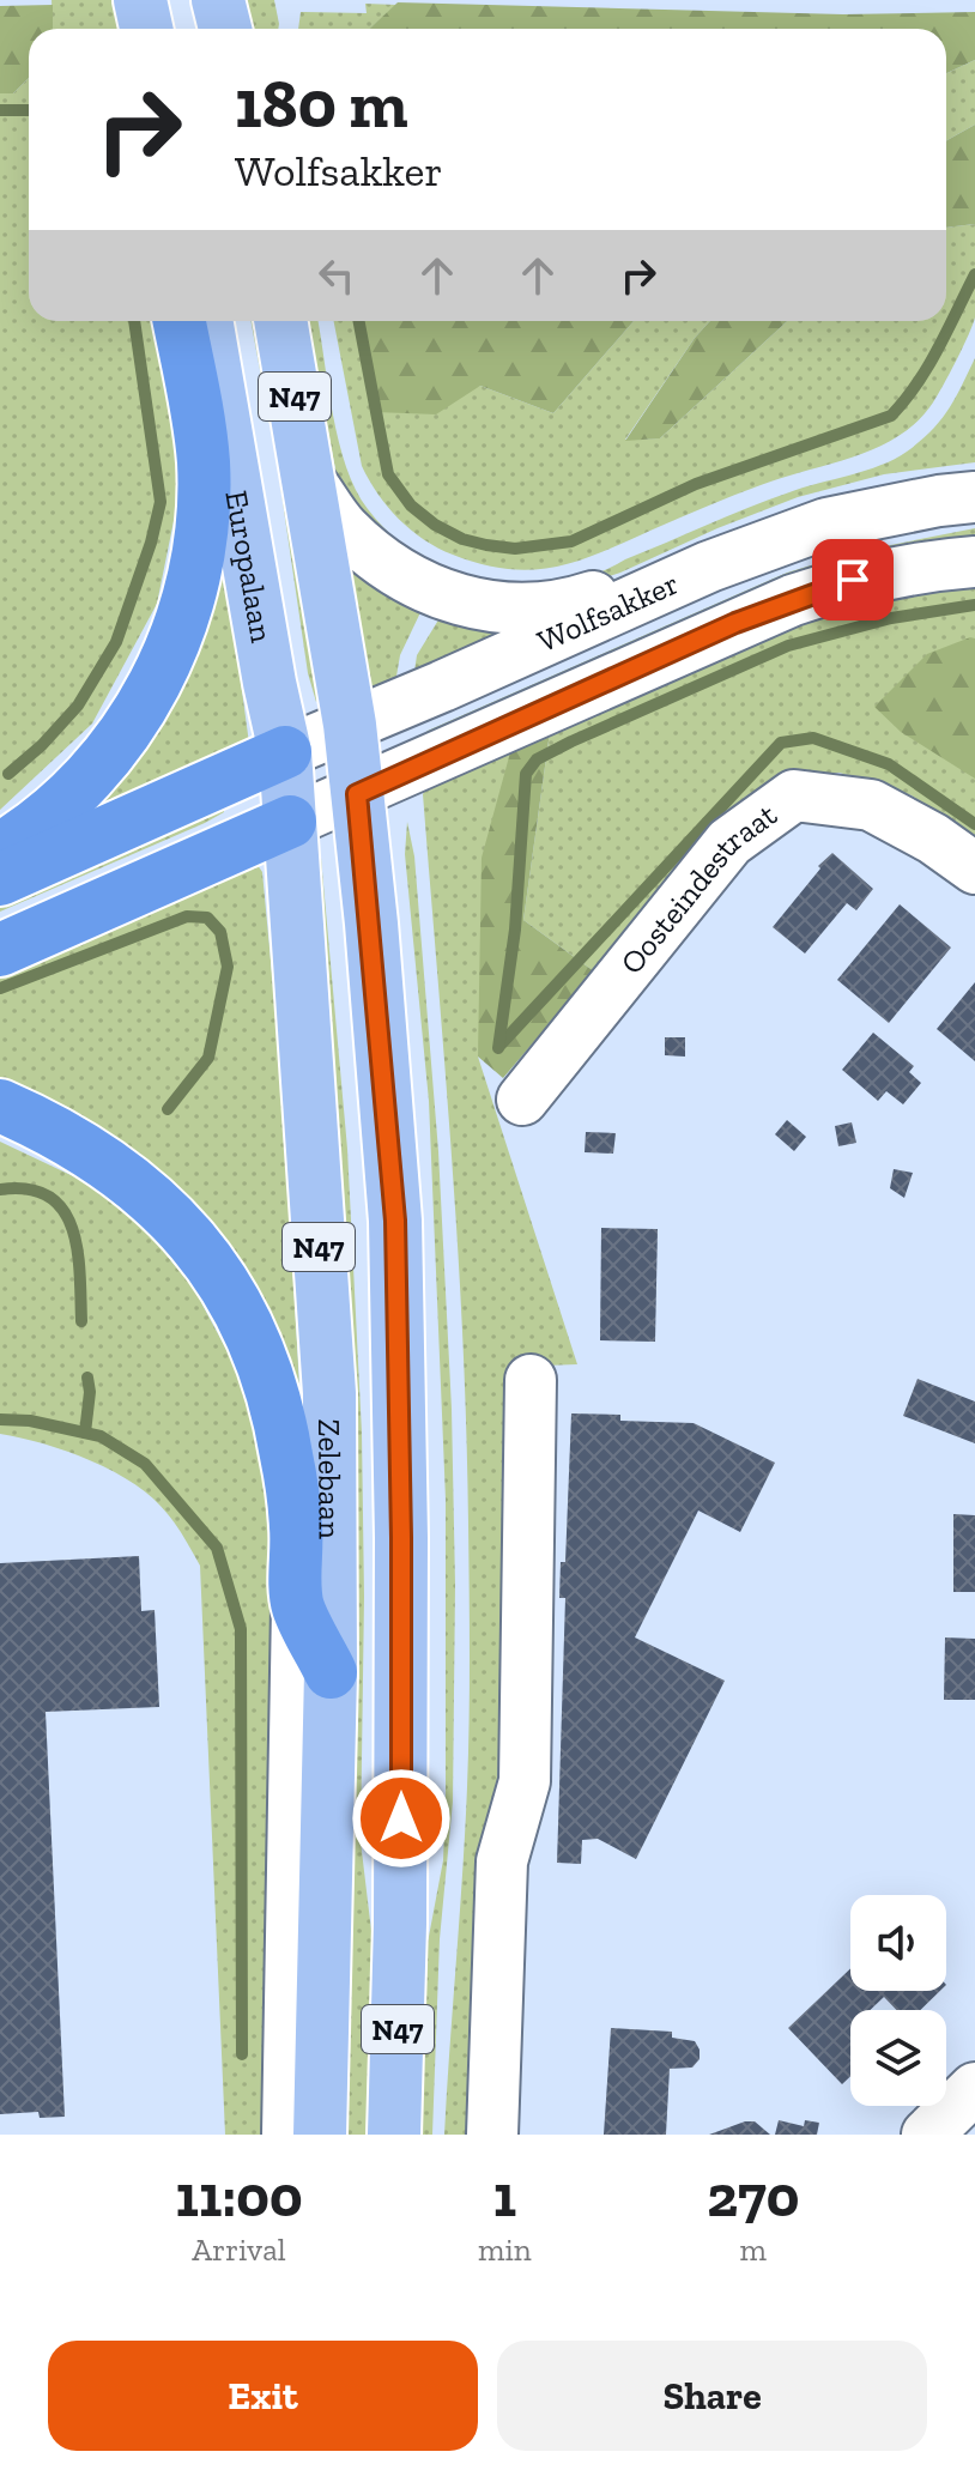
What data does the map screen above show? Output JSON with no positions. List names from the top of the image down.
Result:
{
  "streets": {
    "main road": ["N47", "Europalaan", "Zelebaan"],
    "street": ["Wolfsakker", "Oosteindestraat"]
  },
  "crossings": [
    ["N47", "Wolfsakker"],
    ["Europalaan", "Wolfsakker"],
    ["Europalaan", "Zelebaan"],
    ["Wolfsakker", "Zelebaan"]
  ],
  "page": {
    "turn": ["180 m", "Wolfsakker"],
    "eta": [
      "11:00",
      "Arrival",
      "1",
      "min",
      "270",
      "m"
    ],
    "buttons": ["Exit", "Share"]
  }
}
